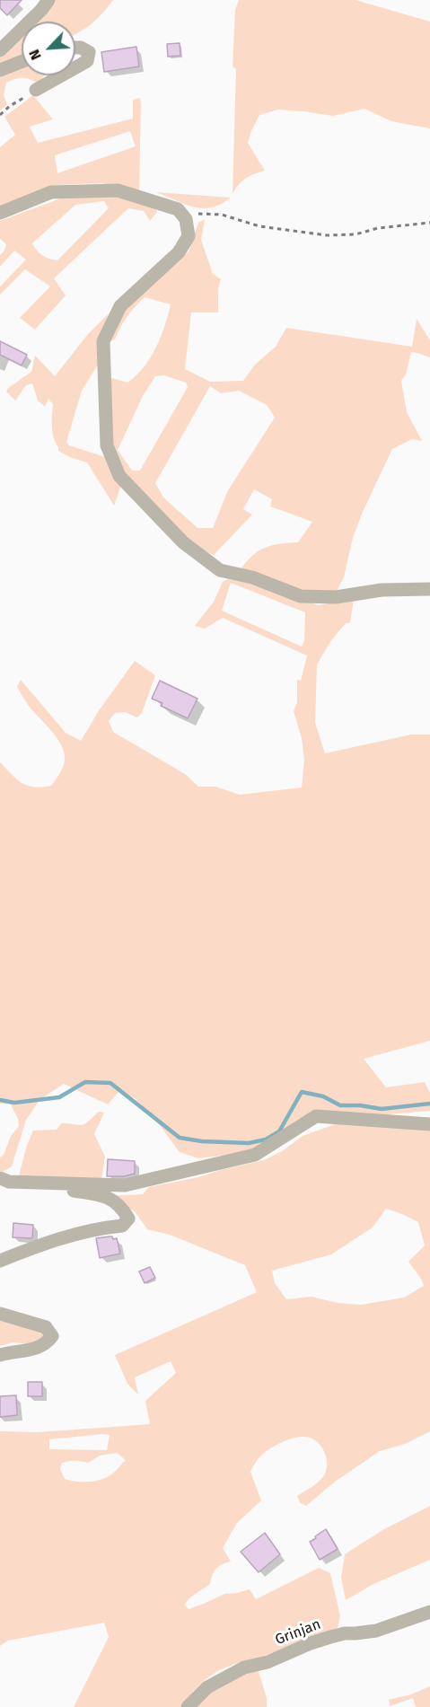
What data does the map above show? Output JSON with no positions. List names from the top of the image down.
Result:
{
  "streets": {
    "street": ["Grinjan"]
  },
  "north": "bottom left"
}
